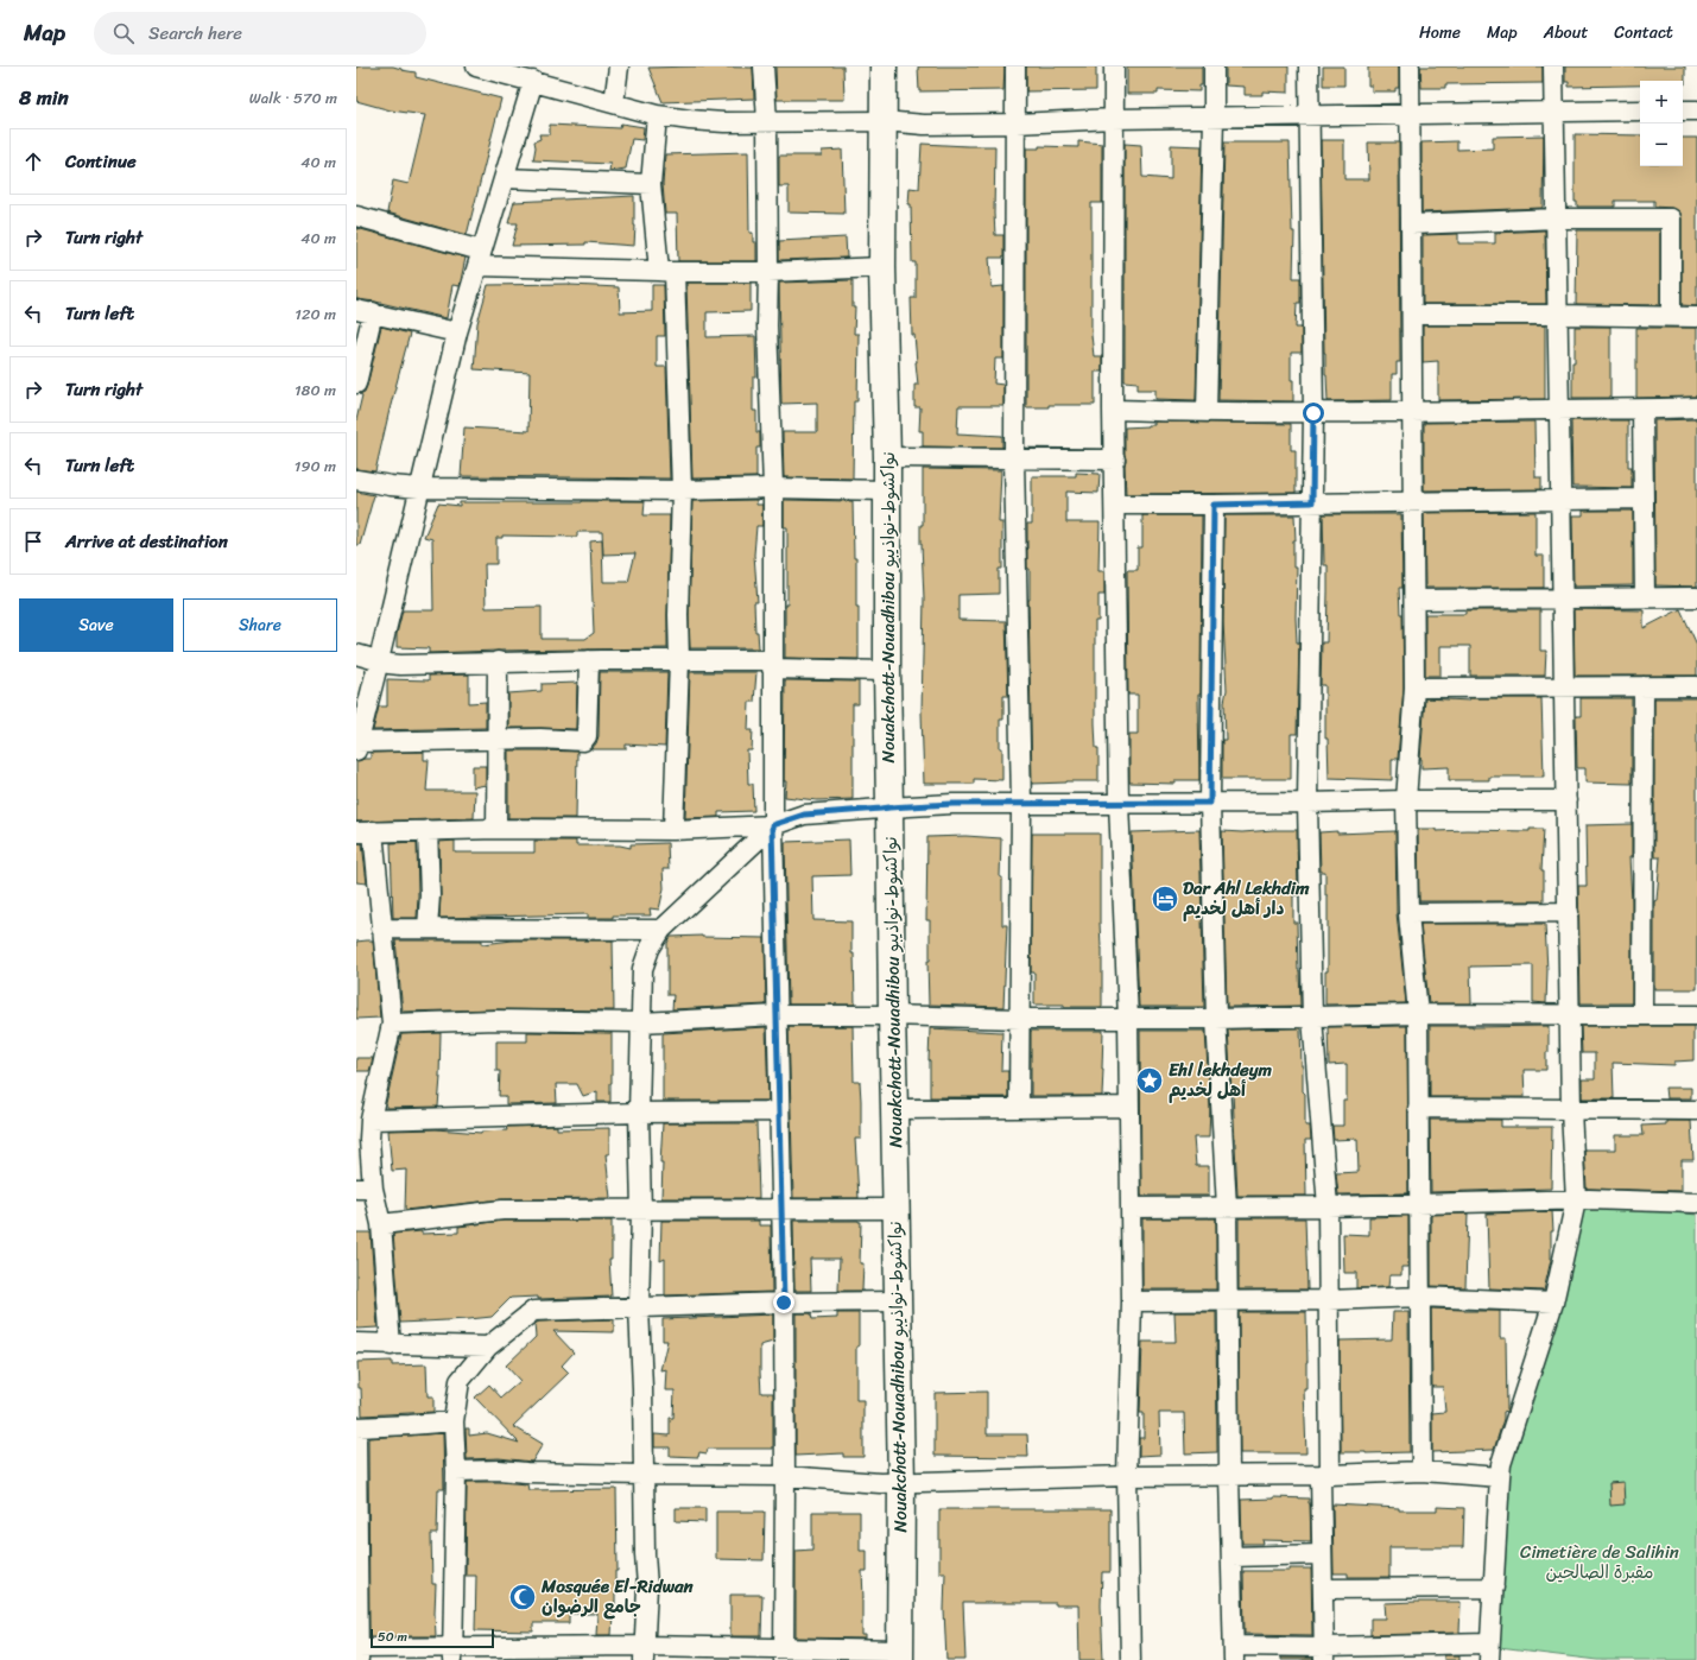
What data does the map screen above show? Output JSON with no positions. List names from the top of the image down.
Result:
{
  "streets": {
    "highway": ["Nouakchott-Nouadhibou نواكشوط-نواذيبو"]
  },
  "parks": ["Cimetière de Salihin مقبرة الصالحين"],
  "places": {
    "hotel": ["Dar Ahl Lekhdim دار أهل لخديم"],
    "place": ["Ehl lekhdeym أهل لخديم"],
    "mosque": ["Mosquée El-Ridwan جامع الرضوان"]
  },
  "scale_bar": "50 m",
  "page": {
    "header": "Map",
    "search": "Search here",
    "nav": [
      "Home",
      "Map",
      "About",
      "Contact"
    ],
    "heading": ["8 min", "Walk · 570 m"],
    "map_buttons": ["+", "−"],
    "list": [
      ["Continue", "40 m"],
      ["Turn right", "40 m"],
      ["Turn left", "120 m"],
      ["Turn right", "180 m"],
      ["Turn left", "190 m"],
      "Arrive at destination"
    ],
    "buttons": ["Save", "Share"],
    "scale": "50 m"
  }
}
